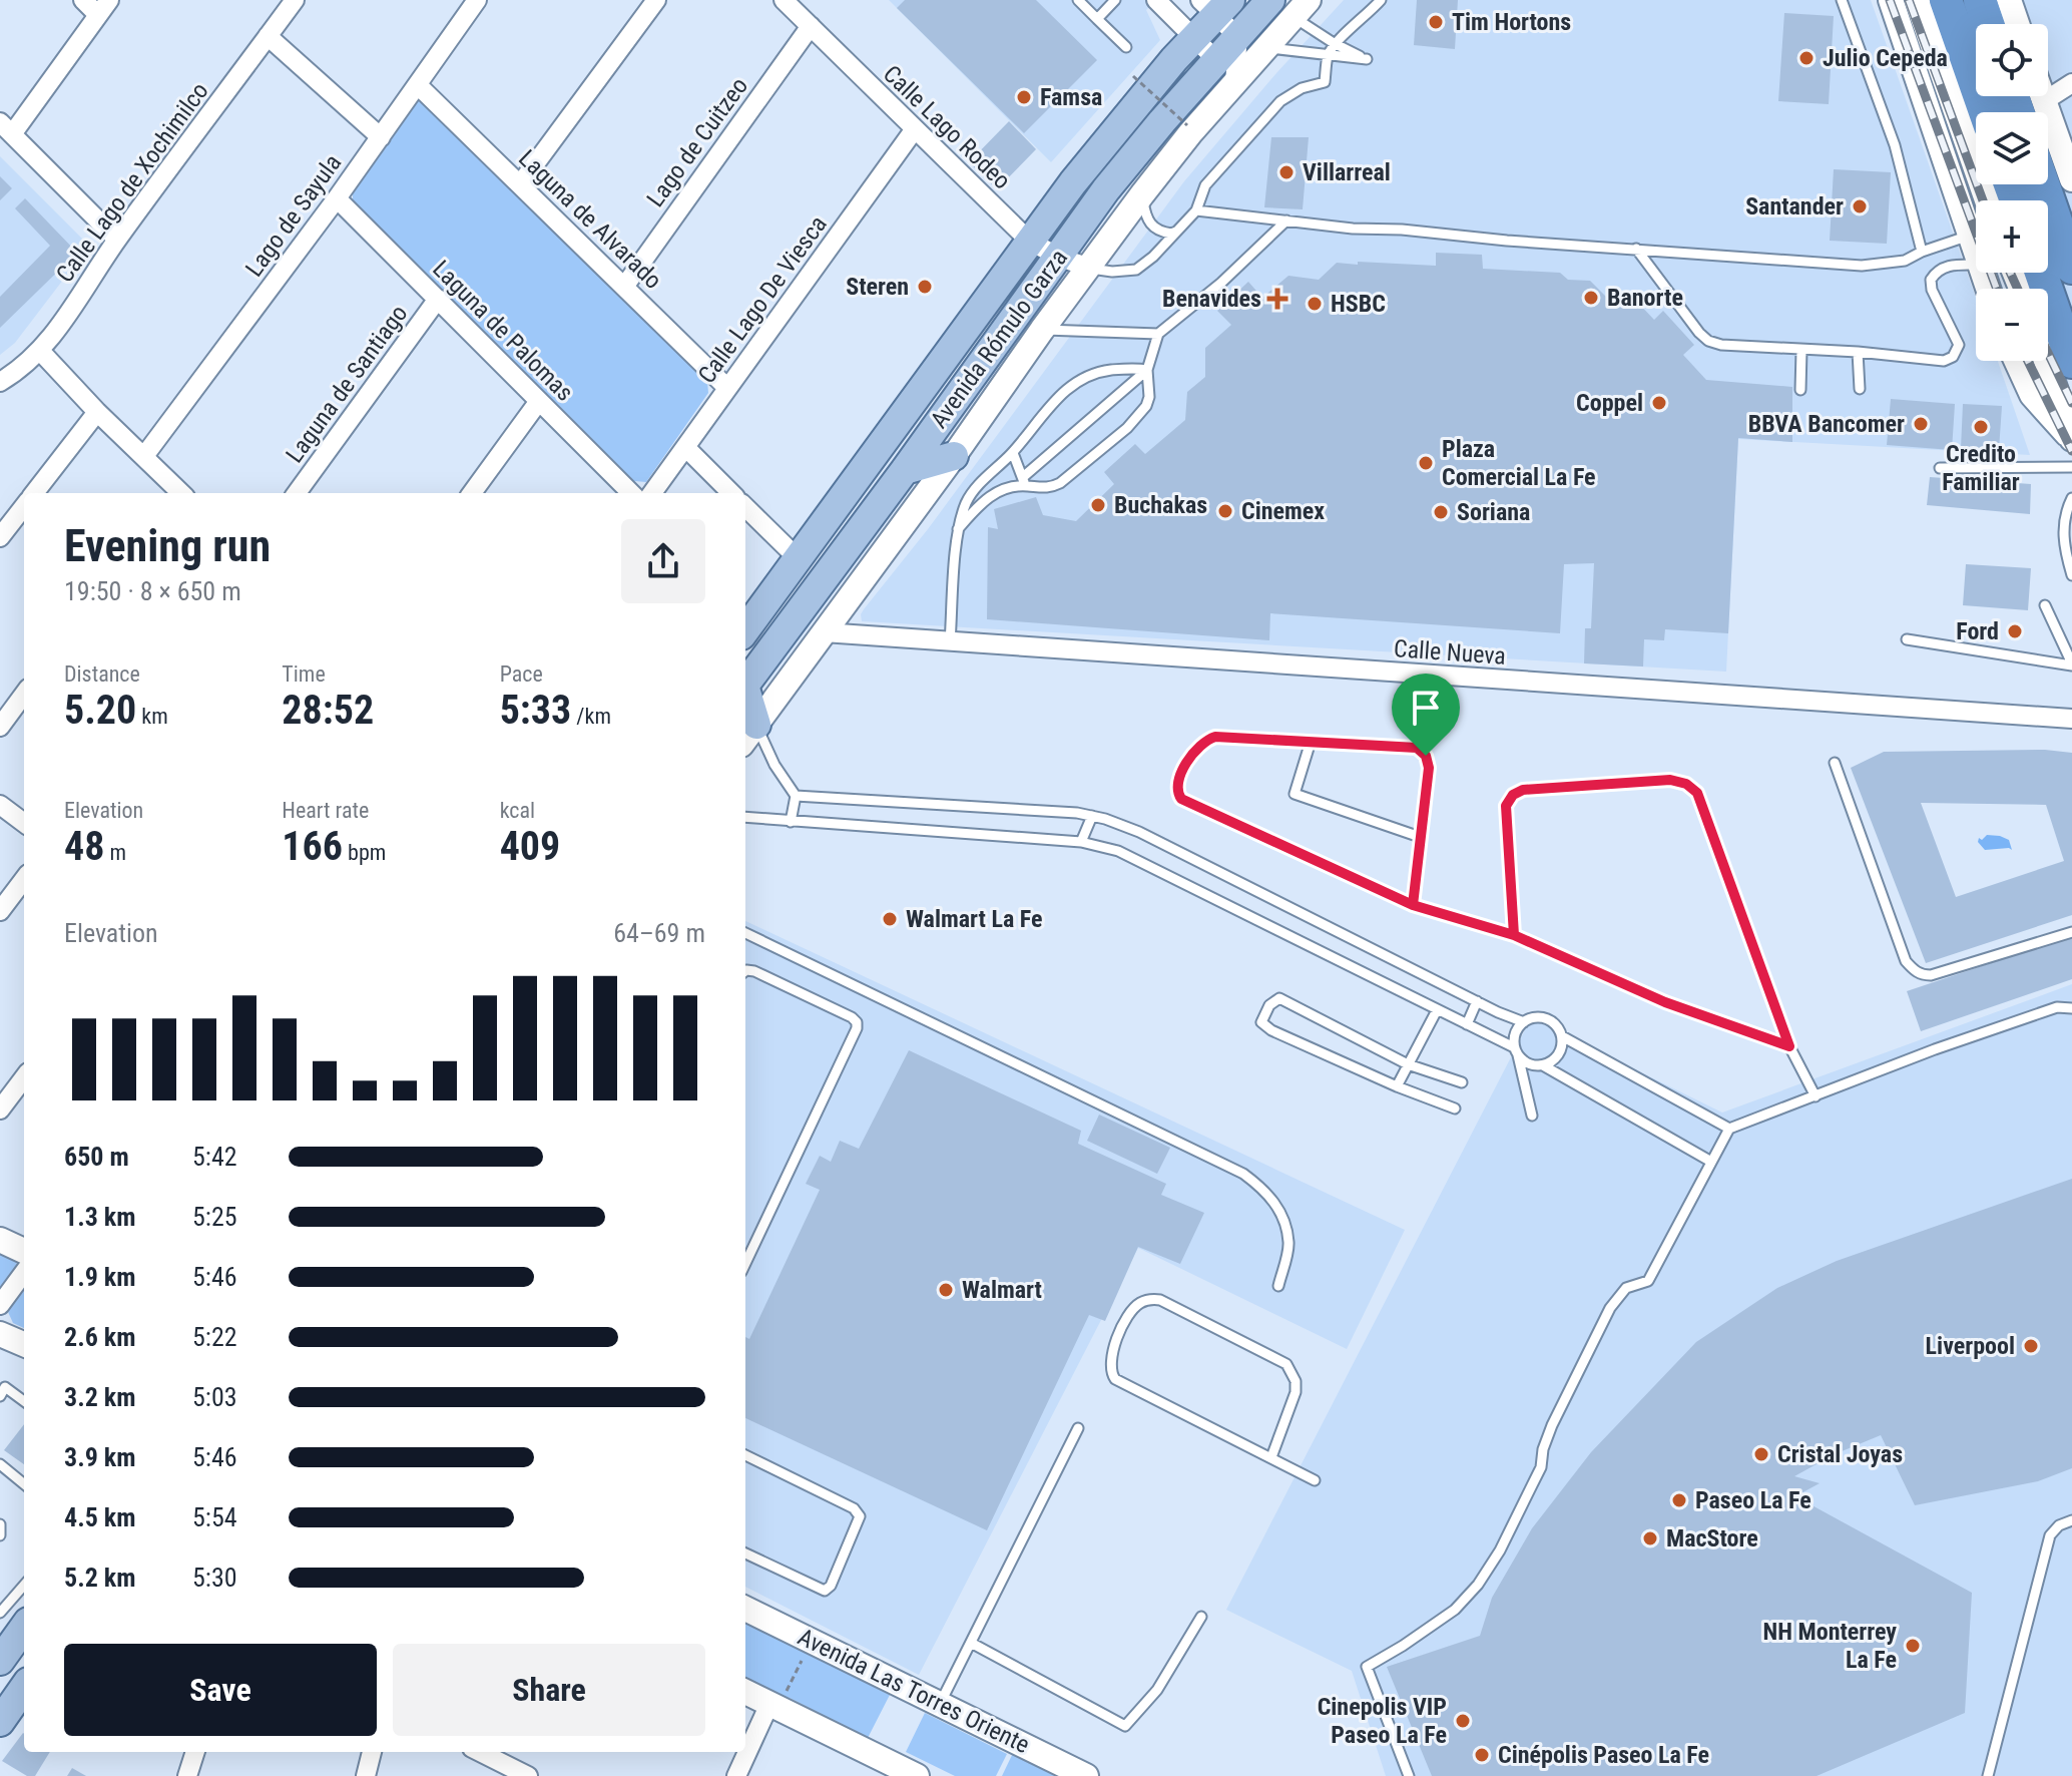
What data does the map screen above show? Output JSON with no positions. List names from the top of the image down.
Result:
{
  "streets": {
    "main road": ["Avenida Rómulo Garza"],
    "street": [
      "Calle Lago Rodeo",
      "Lago de Cuitzeo",
      "Calle Lago de Xochimilco",
      "Lago de Sayula",
      "Laguna de Alvarado",
      "Calle Lago De Viesca",
      "Laguna de Palomas",
      "Laguna de Santiago",
      "Calle Nueva",
      "Avenida Las Torres Oriente"
    ]
  },
  "crossings": [
    ["Calle Lago Rodeo", "Lago de Cuitzeo"],
    ["Calle Lago Rodeo", "Calle Lago De Viesca"],
    ["Calle Lago Rodeo", "Avenida Rómulo Garza"],
    ["Lago de Cuitzeo", "Laguna de Alvarado"],
    ["Lago de Sayula", "Laguna de Alvarado"],
    ["Lago de Sayula", "Laguna de Palomas"],
    ["Laguna de Alvarado", "Calle Lago De Viesca"],
    ["Laguna de Palomas", "Laguna de Santiago"]
  ],
  "places": {
    "other": [
      "Tim Hortons",
      "Julio Cepeda",
      "Famsa",
      "Villarreal",
      "Santander",
      "Steren",
      "Banorte",
      "HSBC",
      "Coppel",
      "BBVA Bancomer",
      "Credito Familiar",
      "Plaza Comercial La Fe",
      "Buchakas",
      "Cinemex",
      "Soriana",
      "Ford",
      "Walmart La Fe",
      "Walmart",
      "Liverpool",
      "Cristal Joyas",
      "Paseo La Fe",
      "MacStore",
      "NH Monterrey La Fe",
      "Cinepolis VIP Paseo La Fe",
      "Cinépolis Paseo La Fe"
    ],
    "health": ["Benavides"]
  },
  "page": {
    "map_buttons": ["+", "−"],
    "heading": ["Evening run", "19:50 · 8 × 650 m"],
    "stats": [
      ["Distance", "5.20 km"],
      ["Time", "28:52"],
      ["Pace", "5:33 /km"],
      ["Elevation", "48 m"],
      ["Heart rate", "166 bpm"],
      ["kcal", "409"]
    ],
    "chart": ["Elevation", "64–69 m"],
    "list": [
      {
        "name": "650 m",
        "note": "5:42"
      },
      {
        "name": "1.3 km",
        "note": "5:25"
      },
      {
        "name": "1.9 km",
        "note": "5:46"
      },
      {
        "name": "2.6 km",
        "note": "5:22"
      },
      {
        "name": "3.2 km",
        "note": "5:03"
      },
      {
        "name": "3.9 km",
        "note": "5:46"
      },
      {
        "name": "4.5 km",
        "note": "5:54"
      },
      {
        "name": "5.2 km",
        "note": "5:30"
      }
    ],
    "buttons": ["Save", "Share"]
  }
}
